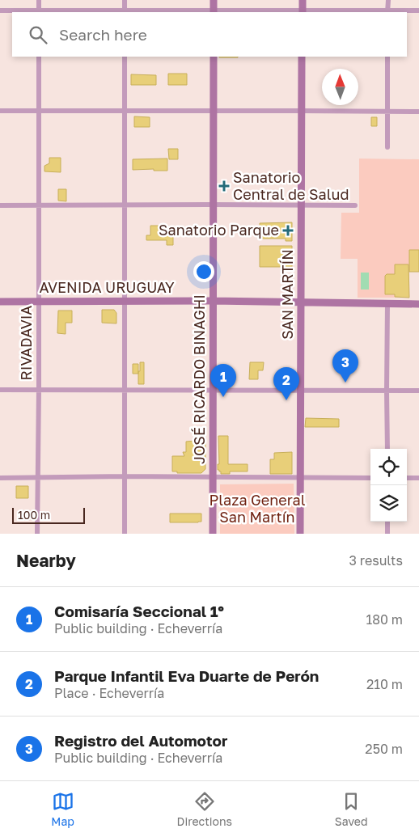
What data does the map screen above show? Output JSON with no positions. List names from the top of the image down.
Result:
{
  "streets": {
    "street": [
      "AVENIDA URUGUAY",
      "SAN MARTÍN",
      "RIVADAVIA",
      "JOSÉ RICARDO BINAGHI"
    ]
  },
  "crossings": [
    ["AVENIDA URUGUAY", "SAN MARTÍN"],
    ["AVENIDA URUGUAY", "RIVADAVIA"],
    ["AVENIDA URUGUAY", "JOSÉ RICARDO BINAGHI"]
  ],
  "parks": ["Plaza General San Martín"],
  "places": {
    "health": ["Sanatorio Central de Salud", "Sanatorio Parque"]
  },
  "scale_bar": "100 m",
  "north": "top",
  "page": {
    "search": "Search here",
    "pins": ["3", "1", "2"],
    "scale": "100 m",
    "heading": ["Nearby", "3 results"],
    "list": [
      {
        "mark": "1",
        "name": "Comisaría Seccional 1º",
        "note": "Public building · Echeverría",
        "value": "180 m"
      },
      {
        "mark": "2",
        "name": "Parque Infantil Eva Duarte de Perón",
        "note": "Place · Echeverría",
        "value": "210 m"
      },
      {
        "mark": "3",
        "name": "Registro del Automotor",
        "note": "Public building · Echeverría",
        "value": "250 m"
      }
    ],
    "nav": ["Map", "Directions", "Saved"]
  }
}
